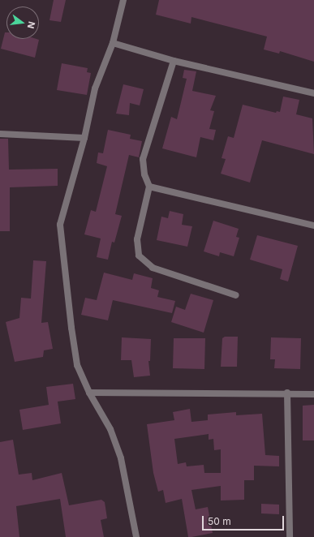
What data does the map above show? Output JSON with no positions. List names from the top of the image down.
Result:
{
  "scale_bar": "50 m",
  "north": "right"
}
